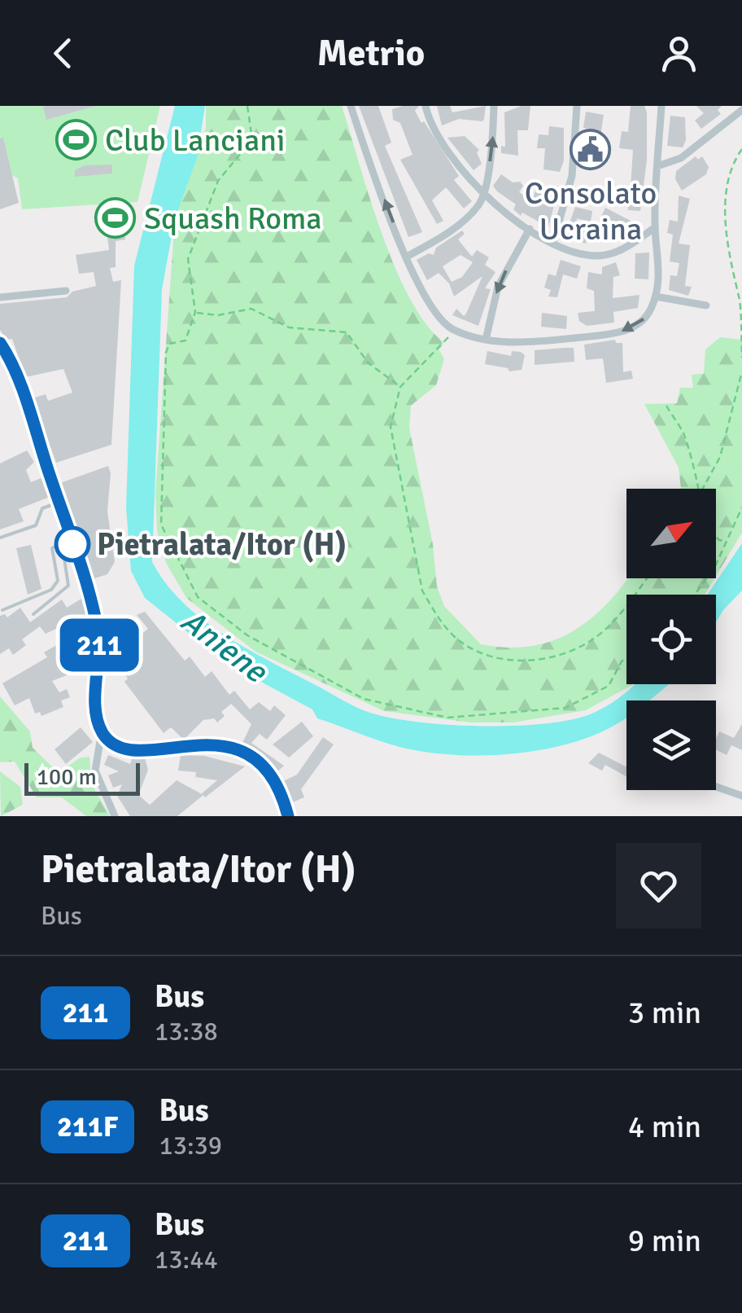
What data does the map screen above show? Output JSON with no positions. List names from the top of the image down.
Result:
{
  "water": ["Aniene"],
  "places": {
    "sports": ["Club Lanciani", "Squash Roma"],
    "public building": ["Consolato Ucraina"],
    "other": ["Pietralata/Itor (H)"]
  },
  "lines": ["bus line 211"],
  "scale_bar": "100 m",
  "north": "top right",
  "page": {
    "header": "Metrio",
    "on_map": "211",
    "scale": "100 m",
    "heading": ["Pietralata/Itor (H)", "Bus"],
    "list": [
      {
        "mark": "211",
        "name": "Bus",
        "note": "13:38",
        "value": "3 min"
      },
      {
        "mark": "211F",
        "name": "Bus",
        "note": "13:39",
        "value": "4 min"
      },
      {
        "mark": "211",
        "name": "Bus",
        "note": "13:44",
        "value": "9 min"
      }
    ]
  }
}
